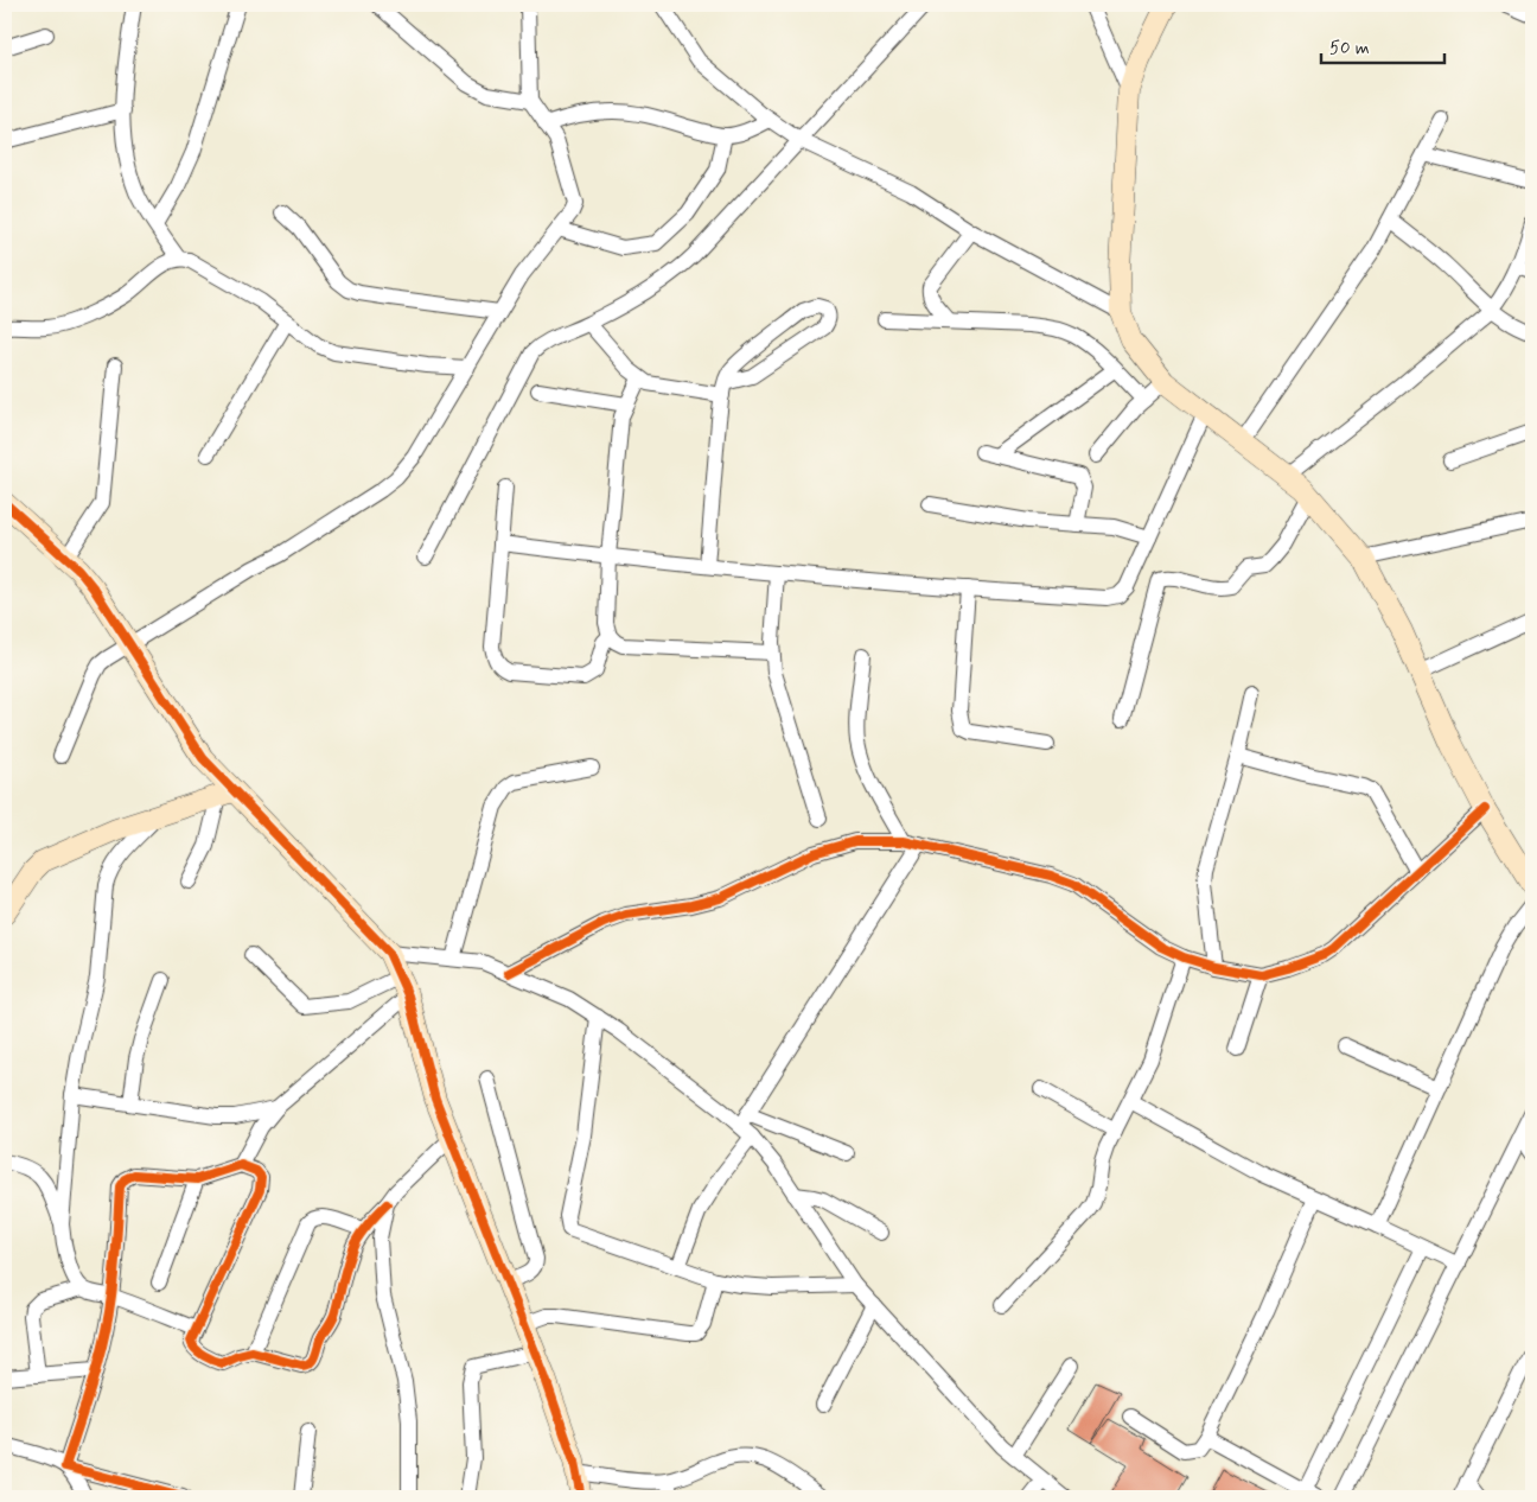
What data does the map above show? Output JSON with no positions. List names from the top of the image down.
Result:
{
  "scale_bar": "50 m"
}
